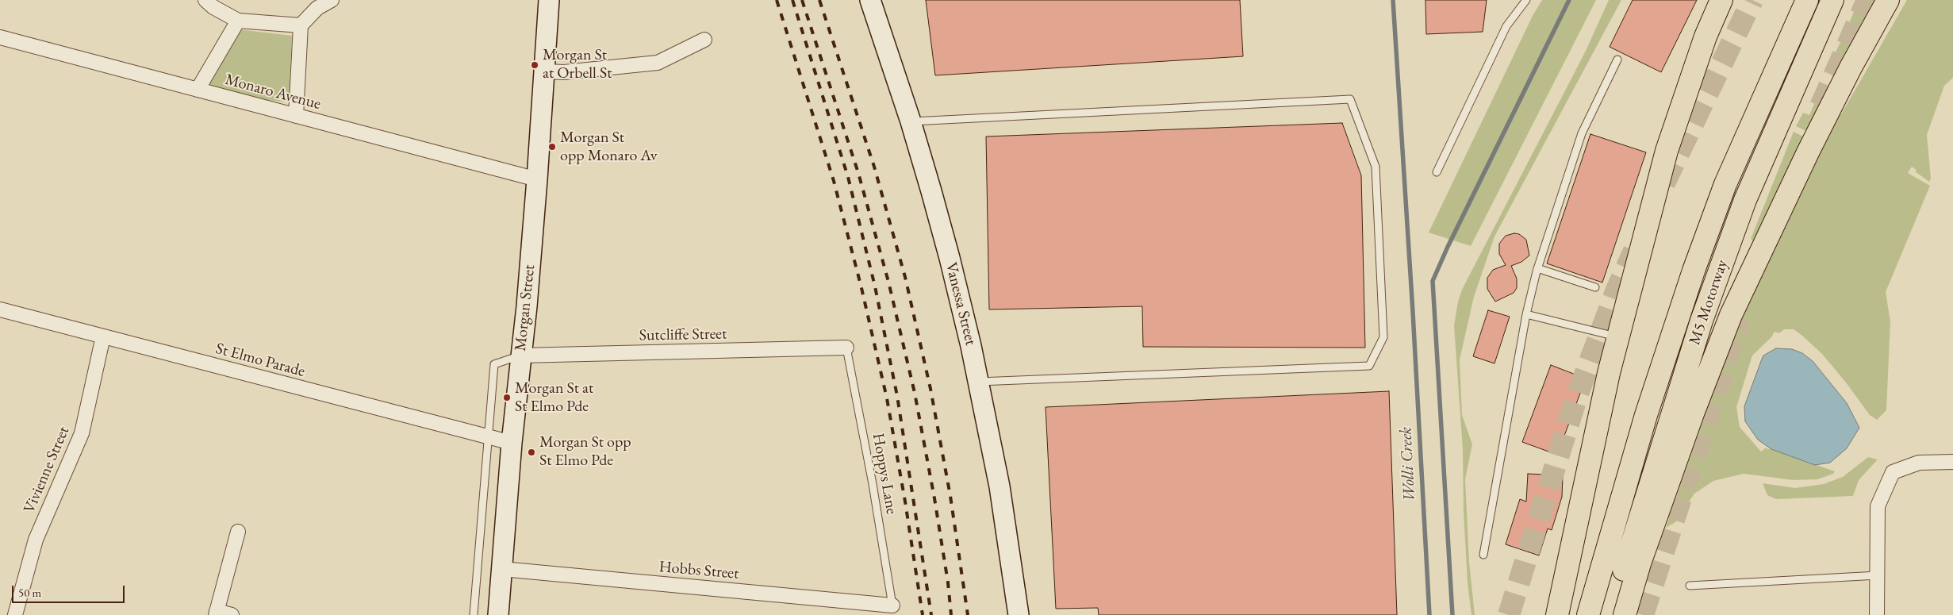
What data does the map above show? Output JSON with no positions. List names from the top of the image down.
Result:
{
  "streets": {
    "highway": ["M5 Motorway"],
    "main road": ["Vanessa Street", "Morgan Street"],
    "street": [
      "Monaro Avenue",
      "Sutcliffe Street",
      "St Elmo Parade",
      "Vivienne Street",
      "Hobbs Street"
    ],
    "lane": ["Hoppys Lane"]
  },
  "crossings": [
    ["Monaro Avenue", "Morgan Street"],
    ["Morgan Street", "Sutcliffe Street"],
    ["Morgan Street", "St Elmo Parade"],
    ["Morgan Street", "Hobbs Street"],
    ["Sutcliffe Street", "Hoppys Lane"],
    ["St Elmo Parade", "Vivienne Street"],
    ["Hoppys Lane", "Hobbs Street"]
  ],
  "water": ["Wolli Creek"],
  "places": [
    "Morgan St at Orbell St",
    "Morgan St opp Monaro Av",
    "Morgan St at St Elmo Pde",
    "Morgan St opp St Elmo Pde"
  ],
  "scale_bar": "50 m"
}
